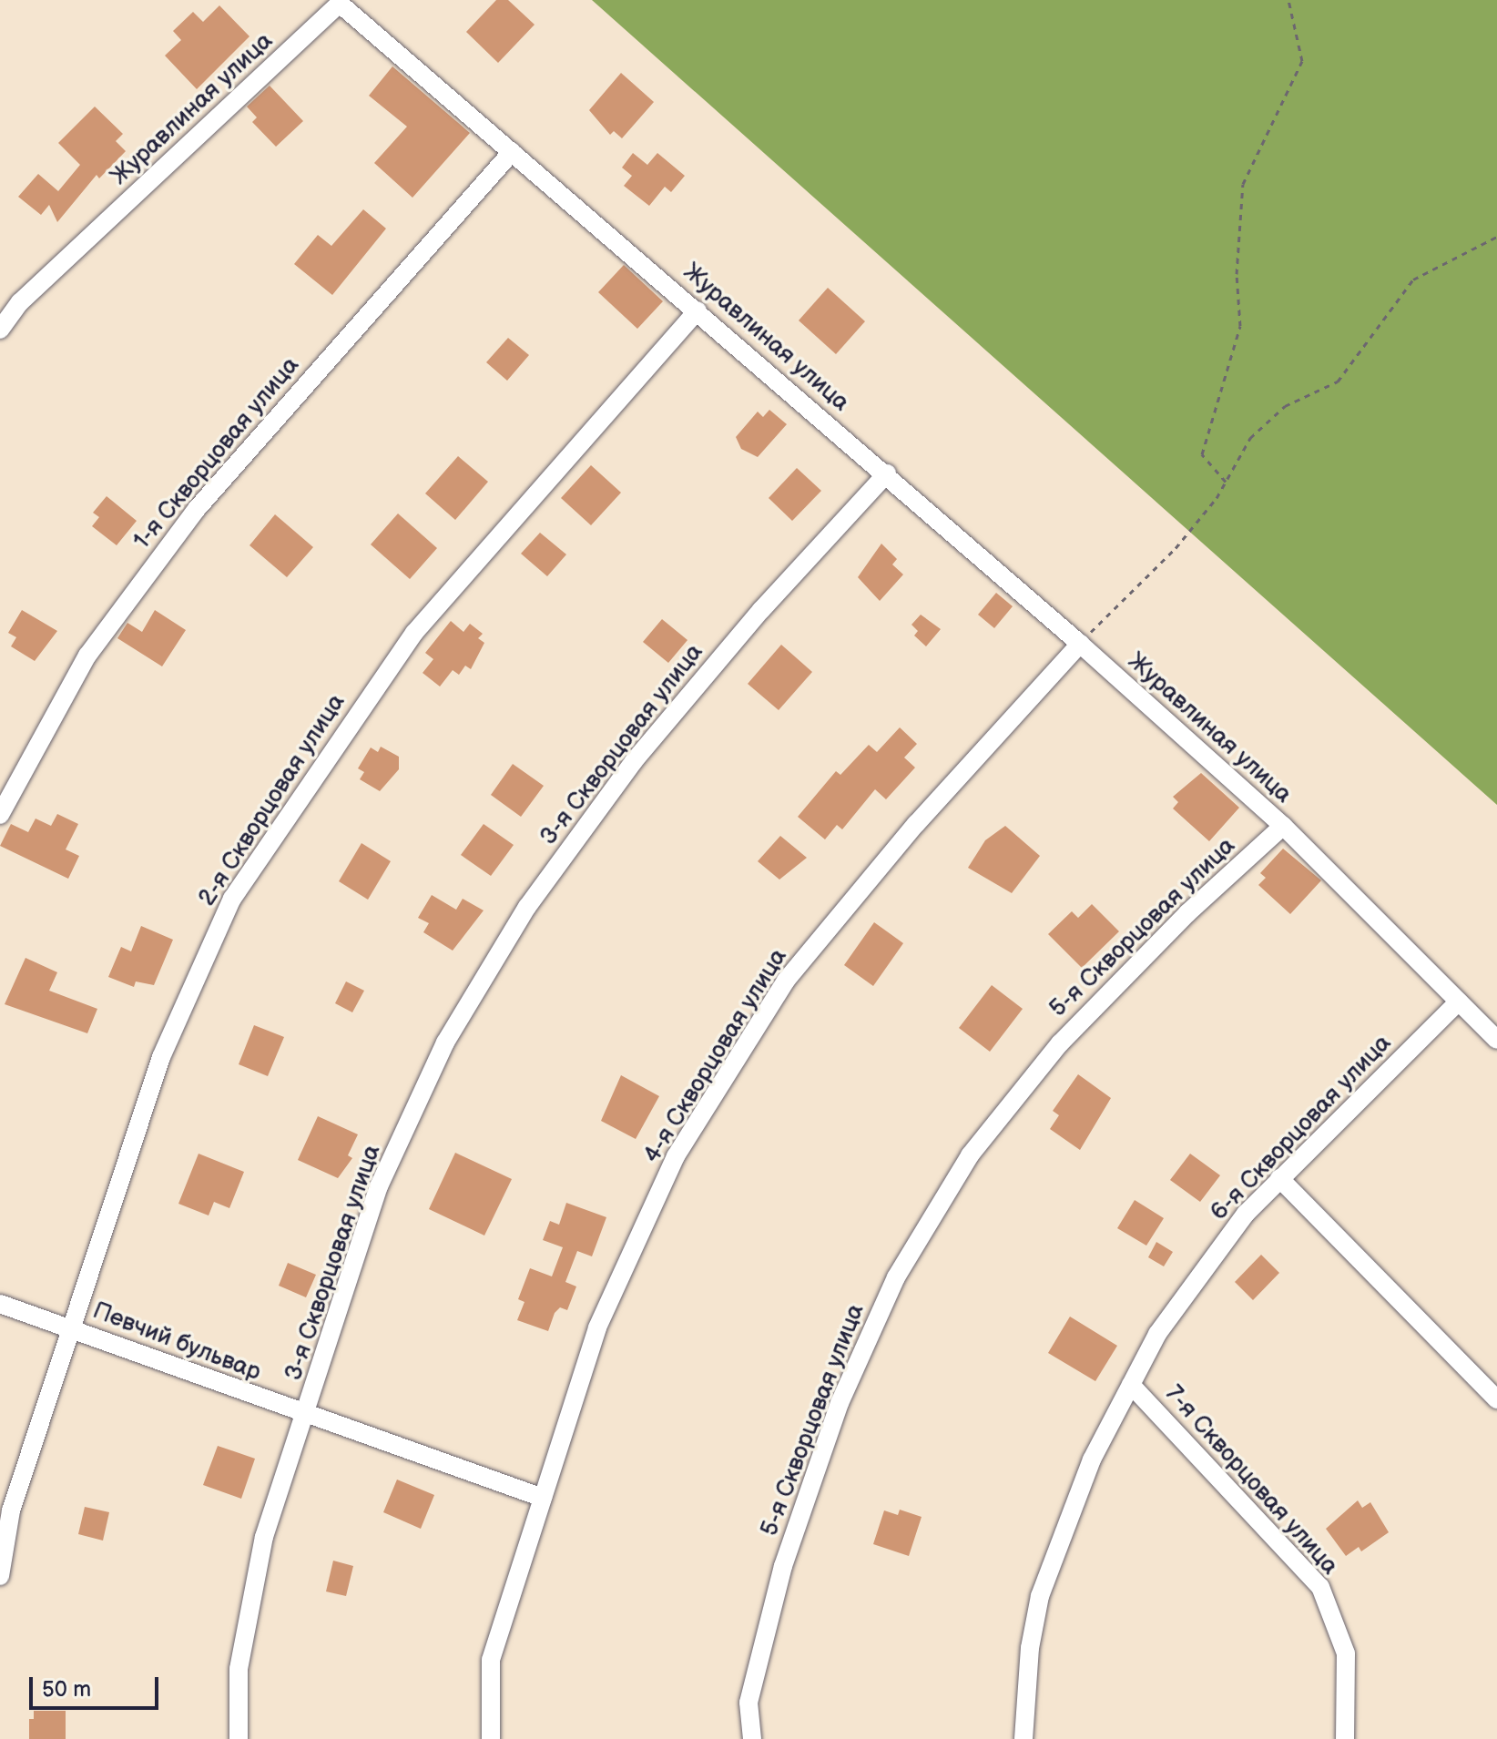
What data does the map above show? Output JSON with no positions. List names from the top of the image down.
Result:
{
  "streets": {
    "street": [
      "Журавлиная улица",
      "1-я Скворцовая улица",
      "3-я Скворцовая улица",
      "2-я Скворцовая улица",
      "5-я Скворцовая улица",
      "4-я Скворцовая улица",
      "6-я Скворцовая улица",
      "Певчий бульвар",
      "7-я Скворцовая улица"
    ]
  },
  "crossings": [
    ["Журавлиная улица", "1-я Скворцовая улица"],
    ["Журавлиная улица", "3-я Скворцовая улица"],
    ["Журавлиная улица", "2-я Скворцовая улица"],
    ["Журавлиная улица", "5-я Скворцовая улица"],
    ["Журавлиная улица", "4-я Скворцовая улица"],
    ["Журавлиная улица", "6-я Скворцовая улица"],
    ["3-я Скворцовая улица", "Певчий бульвар"],
    ["2-я Скворцовая улица", "Певчий бульвар"],
    ["4-я Скворцовая улица", "Певчий бульвар"],
    ["6-я Скворцовая улица", "7-я Скворцовая улица"]
  ],
  "scale_bar": "50 m"
}
